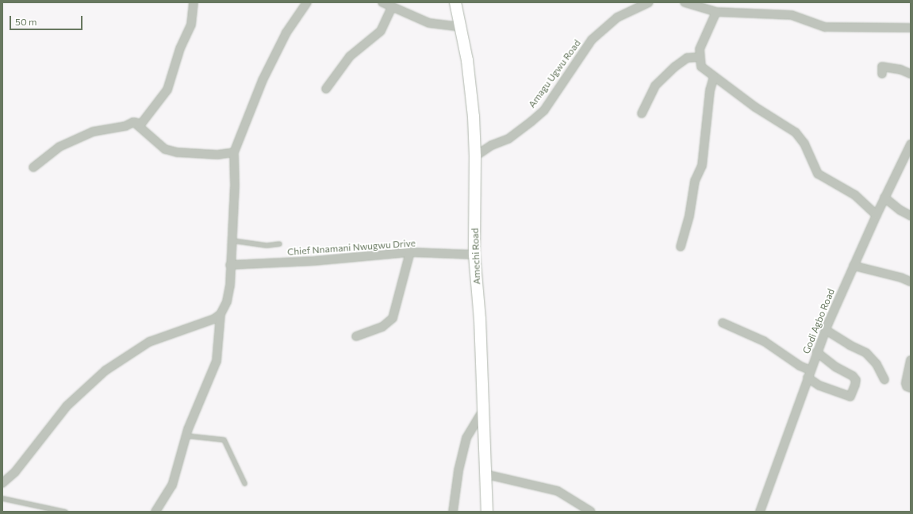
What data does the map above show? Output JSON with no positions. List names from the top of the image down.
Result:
{
  "streets": {
    "main road": ["Amechi Road"],
    "street": ["Amagu Ugwu Road", "Chief Nnamani Nwugwu Drive", "Godi Agbo Road"]
  },
  "crossings": [
    ["Amagu Ugwu Road", "Amechi Road"],
    ["Chief Nnamani Nwugwu Drive", "Amechi Road"]
  ],
  "scale_bar": "50 m"
}
